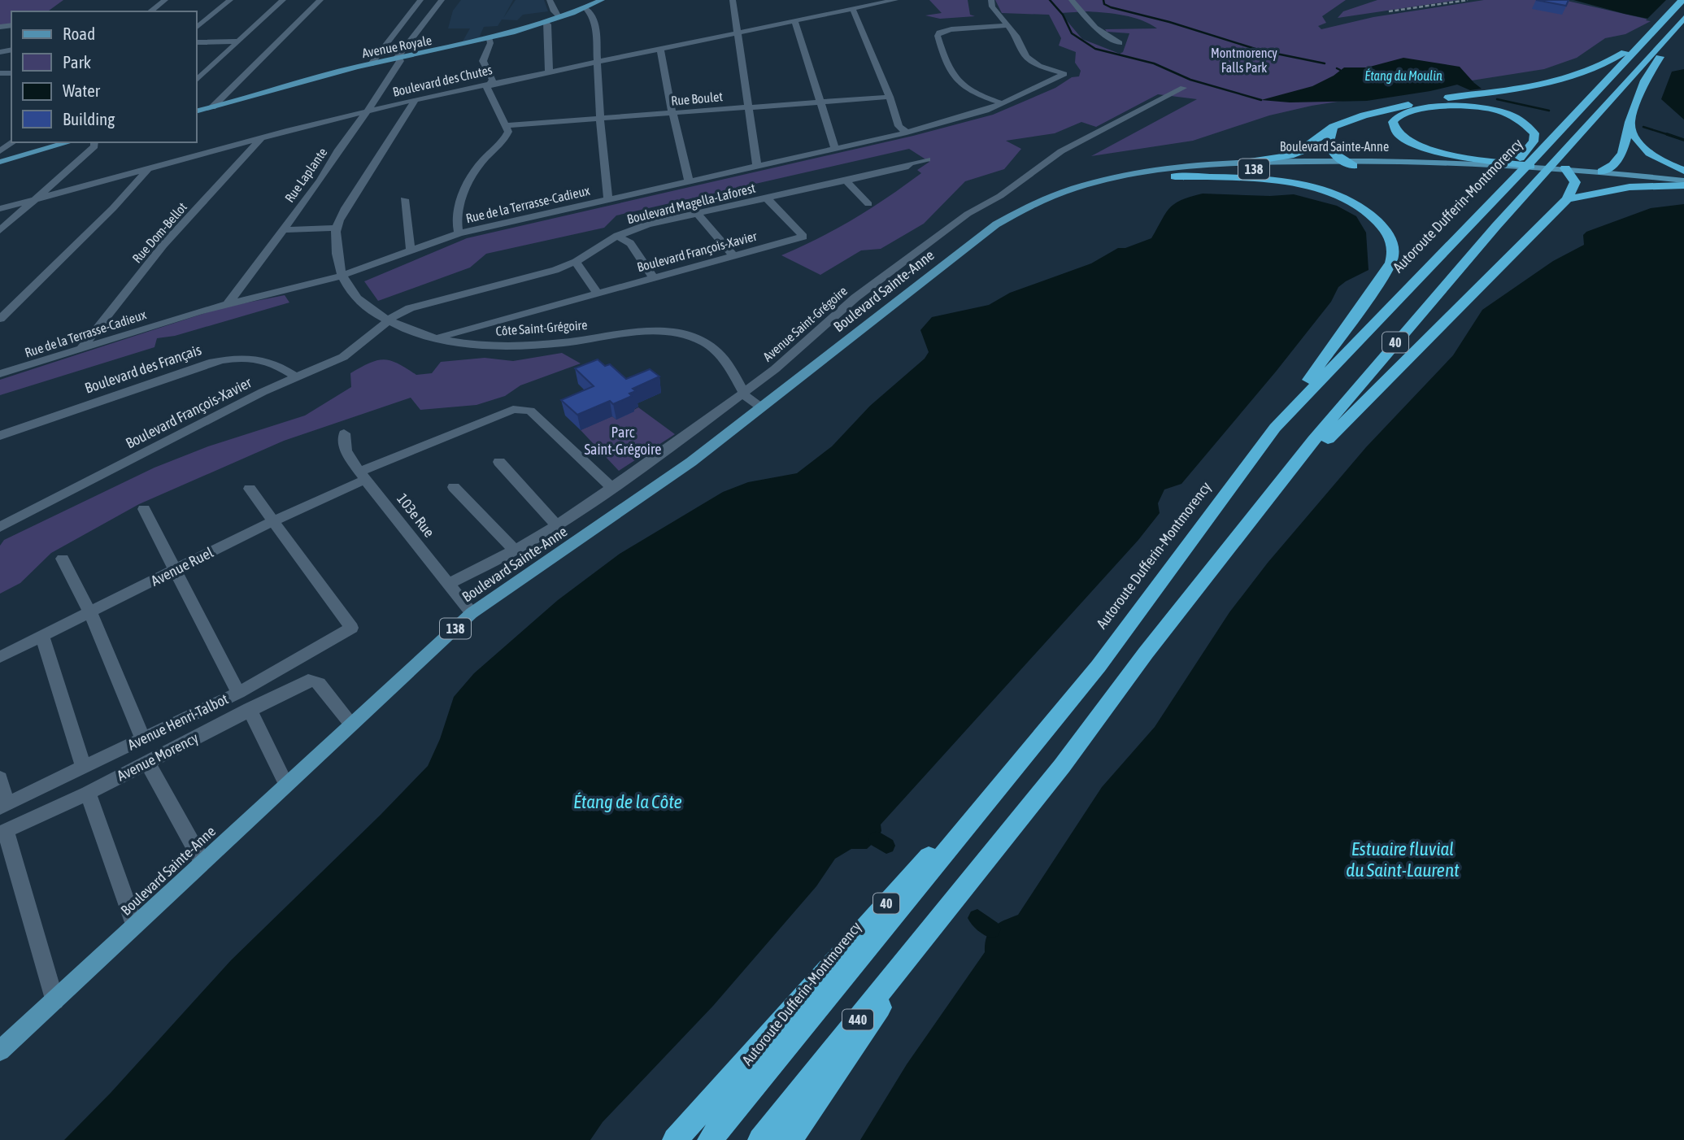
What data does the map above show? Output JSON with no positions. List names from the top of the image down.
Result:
{
  "streets": {
    "highway": ["Autoroute Dufferin-Montmorency", "40", "440"],
    "main road": ["Avenue Royale", "Boulevard Sainte-Anne", "138"],
    "street": [
      "Boulevard des Chutes",
      "Rue Boulet",
      "Rue Laplante",
      "Boulevard Magella-Laforest",
      "Rue de la Terrasse-Cadieux",
      "Rue Dom-Bellot",
      "Boulevard François-Xavier",
      "Avenue Saint-Grégoire",
      "Côte Saint-Grégoire",
      "Boulevard des Français",
      "103e Rue",
      "Avenue Ruel",
      "Avenue Henri-Talbot",
      "Avenue Morency"
    ]
  },
  "crossings": [
    ["Avenue Royale", "Rue Laplante"],
    ["Boulevard des Chutes", "Rue Laplante"],
    ["Boulevard des Chutes", "Rue Dom-Bellot"],
    ["Boulevard des Chutes", "Côte Saint-Grégoire"],
    ["Boulevard Sainte-Anne", "Autoroute Dufferin-Montmorency"],
    ["Boulevard Sainte-Anne", "Côte Saint-Grégoire"],
    ["Boulevard Sainte-Anne", "103e Rue"],
    ["Boulevard Sainte-Anne", "Avenue Morency"],
    ["Rue Laplante", "Rue de la Terrasse-Cadieux"],
    ["Boulevard Magella-Laforest", "Boulevard François-Xavier"],
    ["Boulevard Magella-Laforest", "Côte Saint-Grégoire"],
    ["Rue de la Terrasse-Cadieux", "Rue Dom-Bellot"],
    ["Rue de la Terrasse-Cadieux", "Côte Saint-Grégoire"],
    ["Autoroute Dufferin-Montmorency", "40"],
    ["Boulevard François-Xavier", "Côte Saint-Grégoire"],
    ["Boulevard François-Xavier", "Boulevard des Français"],
    ["Avenue Saint-Grégoire", "Côte Saint-Grégoire"],
    ["Avenue Saint-Grégoire", "103e Rue"],
    ["Avenue Saint-Grégoire", "Avenue Ruel"],
    ["40", "440"],
    ["103e Rue", "Avenue Ruel"],
    ["Avenue Ruel", "Avenue Henri-Talbot"]
  ],
  "water": ["Étang du Moulin", "Étang de la Côte", "Estuaire fluvial du Saint-Laurent"],
  "parks": ["Montmorency Falls Park", "Parc Saint-Grégoire"],
  "legend": [
    "Road",
    "Park",
    "Water",
    "Building"
  ]
}
